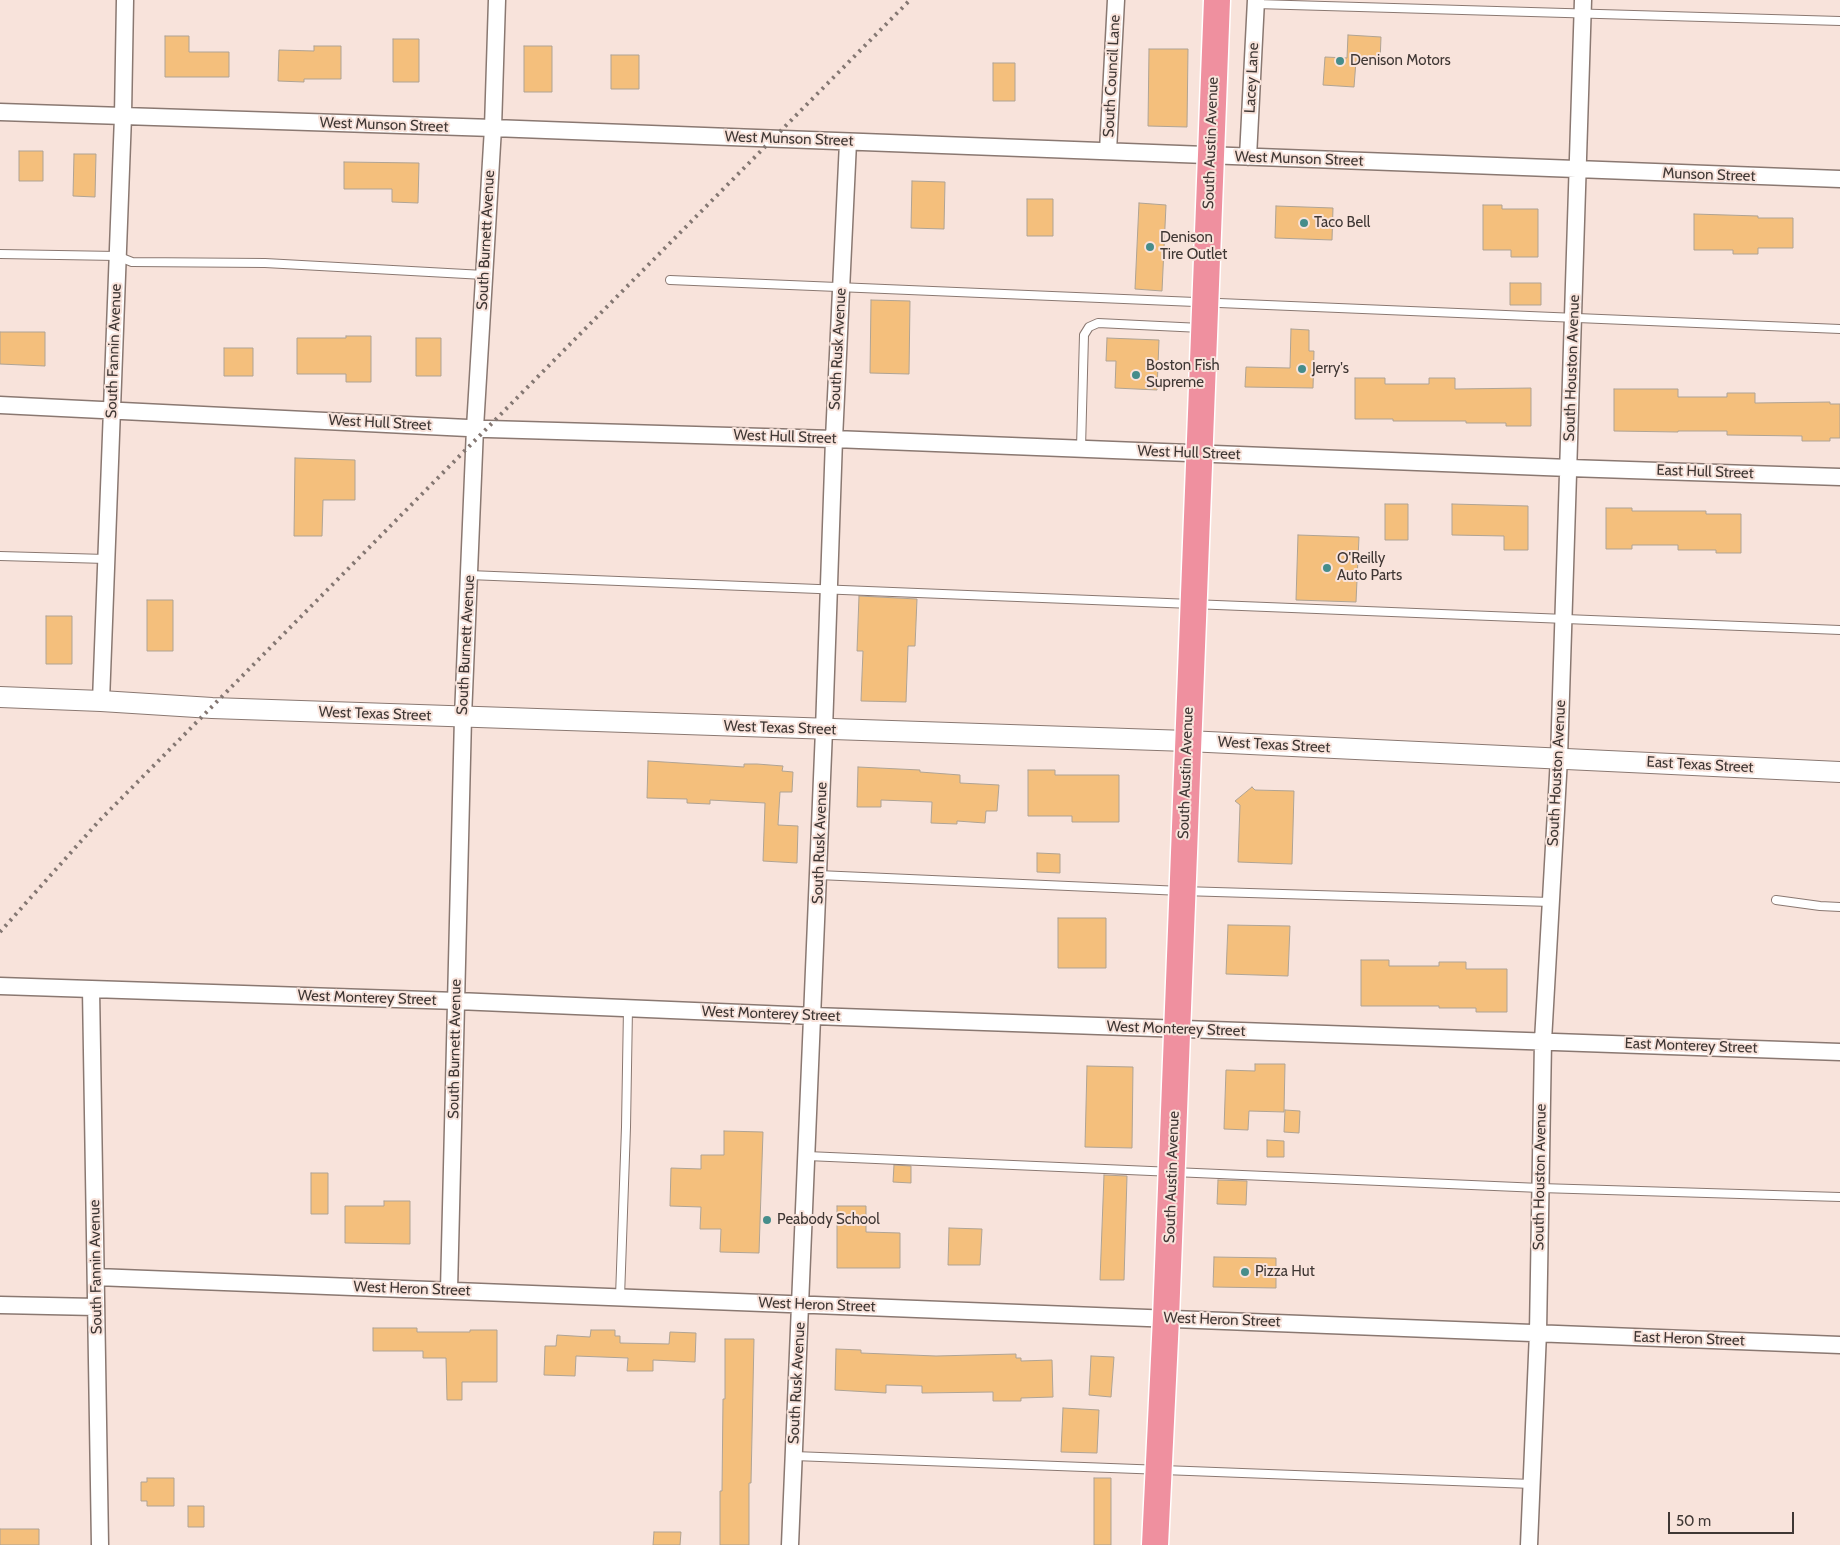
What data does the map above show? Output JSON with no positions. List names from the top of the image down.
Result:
{
  "streets": {
    "highway": ["South Austin Avenue"],
    "street": [
      "South Council Lane",
      "Lacey Lane",
      "West Munson Street",
      "Munson Street",
      "South Burnett Avenue",
      "South Rusk Avenue",
      "South Fannin Avenue",
      "South Houston Avenue",
      "West Hull Street",
      "East Hull Street",
      "West Texas Street",
      "East Texas Street",
      "West Monterey Street",
      "East Monterey Street",
      "West Heron Street",
      "East Heron Street"
    ]
  },
  "crossings": [
    ["South Council Lane", "West Munson Street"],
    ["Lacey Lane", "West Munson Street"],
    ["West Munson Street", "South Austin Avenue"],
    ["West Munson Street", "Munson Street"],
    ["West Munson Street", "South Burnett Avenue"],
    ["West Munson Street", "South Rusk Avenue"],
    ["West Munson Street", "South Fannin Avenue"],
    ["West Munson Street", "South Houston Avenue"],
    ["South Austin Avenue", "West Hull Street"],
    ["South Austin Avenue", "West Texas Street"],
    ["South Austin Avenue", "West Monterey Street"],
    ["South Austin Avenue", "West Heron Street"],
    ["Munson Street", "South Houston Avenue"],
    ["South Burnett Avenue", "West Hull Street"],
    ["South Burnett Avenue", "West Texas Street"],
    ["South Burnett Avenue", "West Monterey Street"],
    ["South Burnett Avenue", "West Heron Street"],
    ["South Rusk Avenue", "West Hull Street"],
    ["South Rusk Avenue", "West Texas Street"],
    ["South Rusk Avenue", "West Monterey Street"],
    ["South Rusk Avenue", "West Heron Street"],
    ["South Fannin Avenue", "West Hull Street"],
    ["South Fannin Avenue", "West Texas Street"],
    ["South Fannin Avenue", "West Monterey Street"],
    ["South Fannin Avenue", "West Heron Street"],
    ["South Houston Avenue", "West Hull Street"],
    ["South Houston Avenue", "East Hull Street"],
    ["South Houston Avenue", "West Texas Street"],
    ["South Houston Avenue", "East Texas Street"],
    ["South Houston Avenue", "West Monterey Street"],
    ["South Houston Avenue", "East Monterey Street"],
    ["South Houston Avenue", "West Heron Street"],
    ["South Houston Avenue", "East Heron Street"],
    ["West Hull Street", "East Hull Street"],
    ["West Texas Street", "East Texas Street"],
    ["West Monterey Street", "East Monterey Street"],
    ["West Heron Street", "East Heron Street"]
  ],
  "places": [
    "Denison Motors",
    "Taco Bell",
    "Denison Tire Outlet",
    "Jerry's",
    "Boston Fish Supreme",
    "O'Reilly Auto Parts",
    "Peabody School",
    "Pizza Hut"
  ],
  "scale_bar": "50 m"
}
